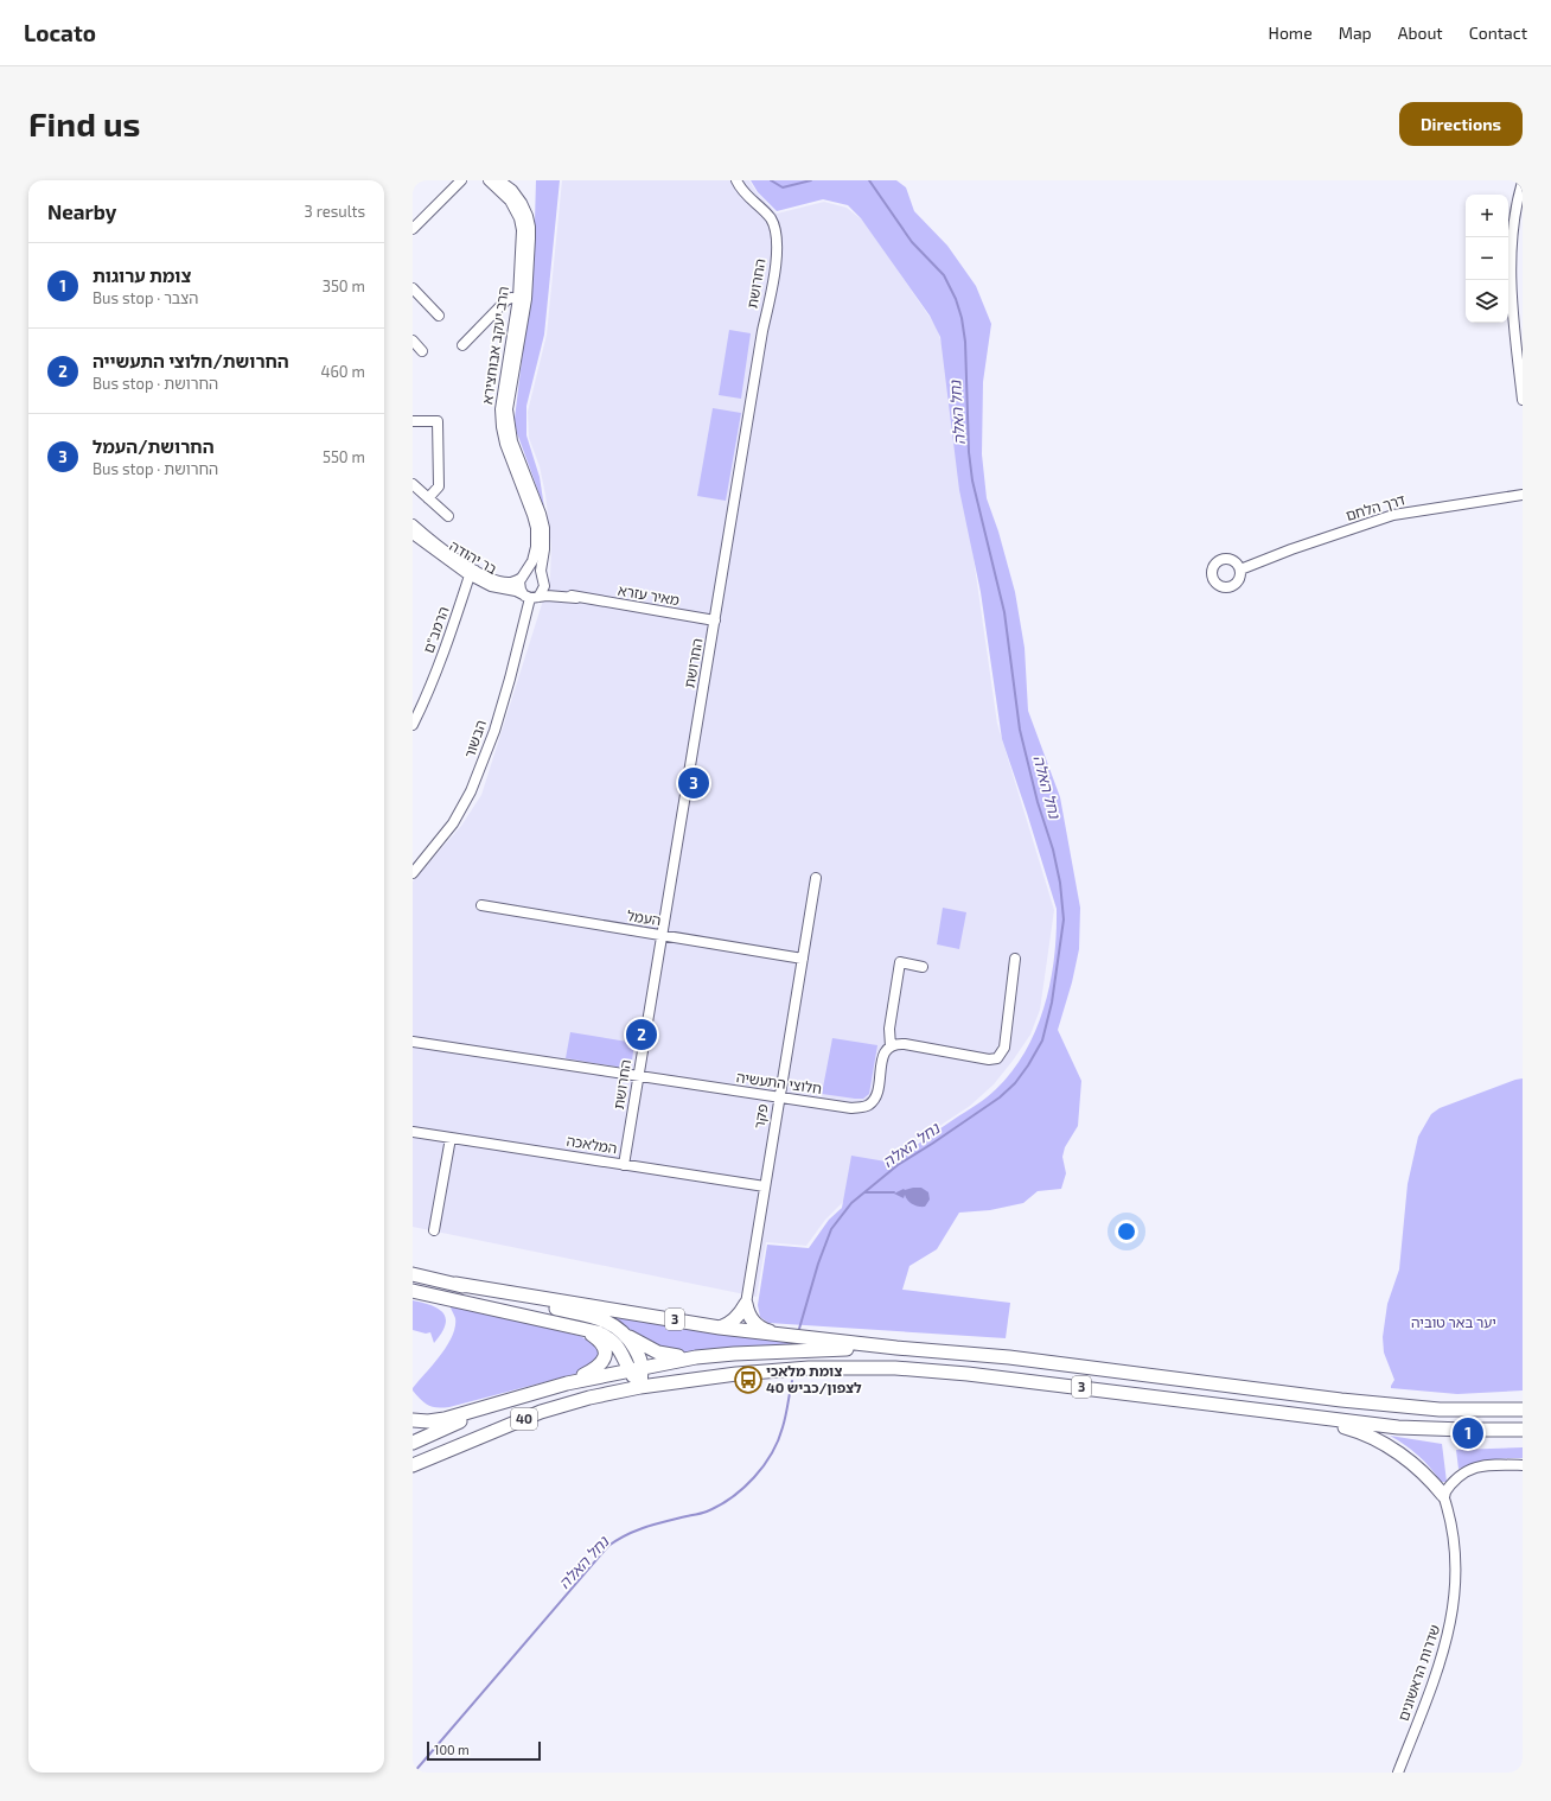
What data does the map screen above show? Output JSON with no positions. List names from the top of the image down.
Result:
{
  "streets": {
    "highway": ["3", "40"],
    "street": [
      "החרושת",
      "הרב יעקב אבוחצירא",
      "דרך הלחם",
      "בר יהודה",
      "מאיר עזרא",
      "הרמב\"ם",
      "הבשור",
      "העמל",
      "חלוצי התעשיה",
      "פקר",
      "המלאכה",
      "שדרות הראשונים"
    ]
  },
  "crossings": [
    ["החרושת", "מאיר עזרא"],
    ["החרושת", "העמל"],
    ["החרושת", "חלוצי התעשיה"],
    ["החרושת", "המלאכה"],
    ["הרב יעקב אבוחצירא", "בר יהודה"],
    ["הרב יעקב אבוחצירא", "מאיר עזרא"],
    ["הרב יעקב אבוחצירא", "הבשור"],
    ["בר יהודה", "מאיר עזרא"],
    ["בר יהודה", "הרמב\"ם"],
    ["בר יהודה", "הבשור"],
    ["מאיר עזרא", "הבשור"],
    ["העמל", "פקר"],
    ["חלוצי התעשיה", "פקר"],
    ["פקר", "המלאכה"],
    ["3", "40"]
  ],
  "water": ["נחל האלה"],
  "parks": ["יער באר טוביה"],
  "places": {
    "bus stop": ["צומת מלאכי לצפון/כביש 40"]
  },
  "scale_bar": "100 m",
  "page": {
    "header": "Locato",
    "nav": [
      "Home",
      "Map",
      "About",
      "Contact"
    ],
    "buttons": "Directions",
    "title": "Find us",
    "heading": ["Nearby", "3 results"],
    "map_buttons": ["+", "−"],
    "list": [
      {
        "mark": "1",
        "name": "צומת ערוגות",
        "note": "Bus stop · הצבר",
        "value": "350 m"
      },
      {
        "mark": "2",
        "name": "החרושת/חלוצי התעשייה",
        "note": "Bus stop · החרושת",
        "value": "460 m"
      },
      {
        "mark": "3",
        "name": "החרושת/העמל",
        "note": "Bus stop · החרושת",
        "value": "550 m"
      }
    ],
    "pins": ["3", "2", "1"],
    "scale": "100 m"
  }
}
